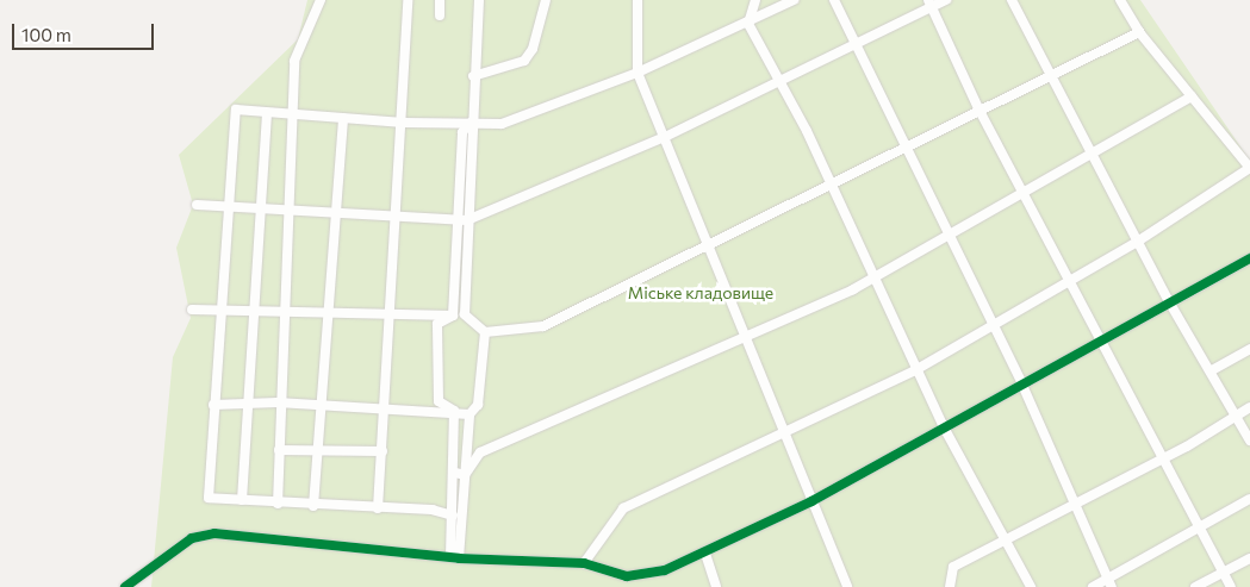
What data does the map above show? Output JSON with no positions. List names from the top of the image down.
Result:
{
  "parks": ["Міське кладовище"],
  "scale_bar": "100 m"
}
